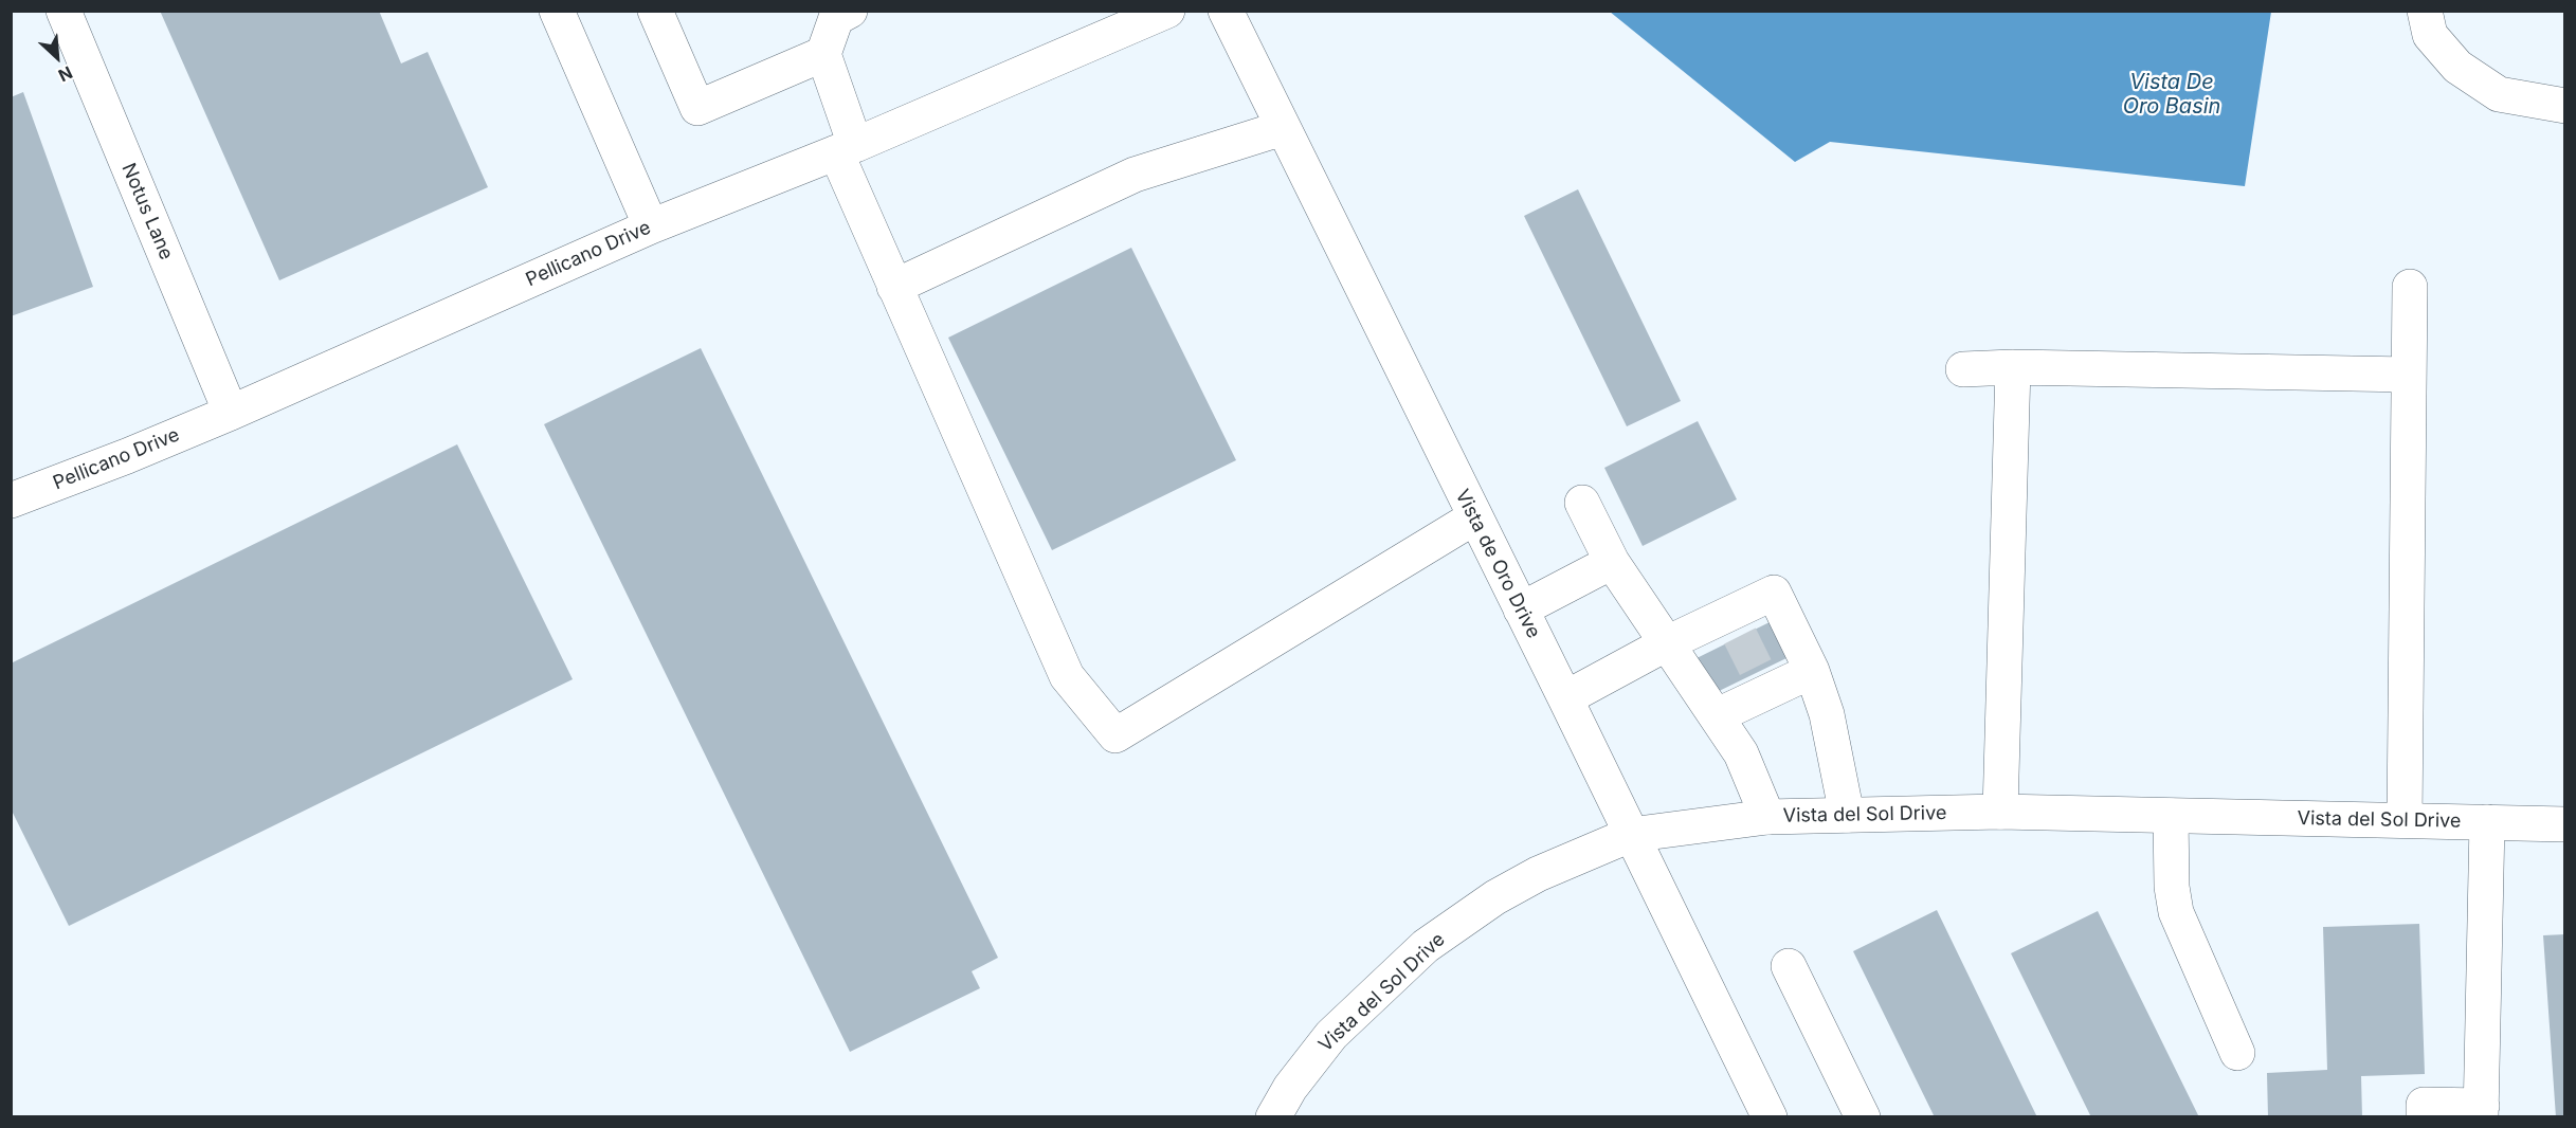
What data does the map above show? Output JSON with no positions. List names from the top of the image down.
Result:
{
  "streets": {
    "street": [
      "Notus Lane",
      "Pellicano Drive",
      "Vista de Oro Drive",
      "Vista del Sol Drive"
    ]
  },
  "crossings": [
    ["Notus Lane", "Pellicano Drive"],
    ["Vista de Oro Drive", "Vista del Sol Drive"]
  ],
  "water": ["Vista De Oro Basin"],
  "north": "bottom right"
}
